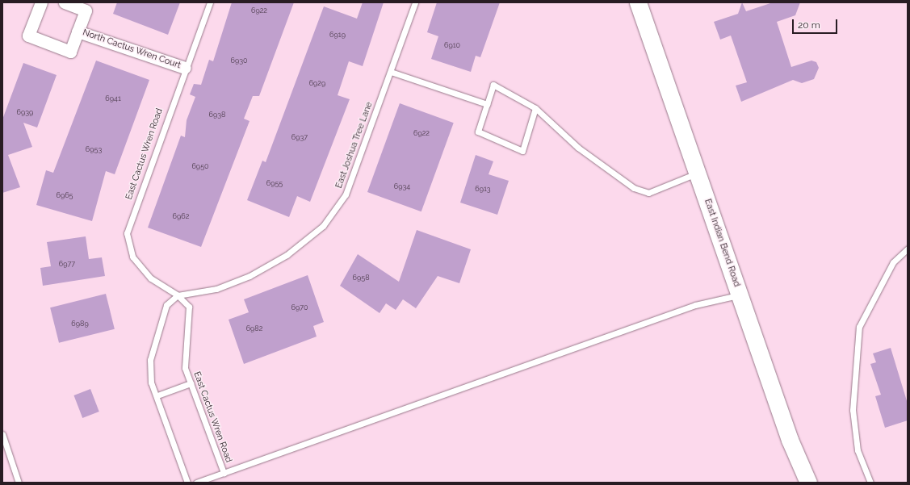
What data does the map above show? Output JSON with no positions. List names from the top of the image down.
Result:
{
  "streets": {
    "street": ["North Cactus Wren Court", "East Indian Bend Road"],
    "lane": ["East Joshua Tree Lane", "East Cactus Wren Road"]
  },
  "crossings": [
    ["North Cactus Wren Court", "East Cactus Wren Road"],
    ["East Joshua Tree Lane", "East Cactus Wren Road"]
  ],
  "house_numbers": [
    "6922",
    "6919",
    "6910",
    "6930",
    "6929",
    "6941",
    "6939",
    "6938",
    "6922",
    "6937",
    "6953",
    "6950",
    "6955",
    "6934",
    "6913",
    "6965",
    "6962",
    "6977",
    "6958",
    "6970",
    "6989",
    "6982"
  ],
  "scale_bar": "20 m"
}
